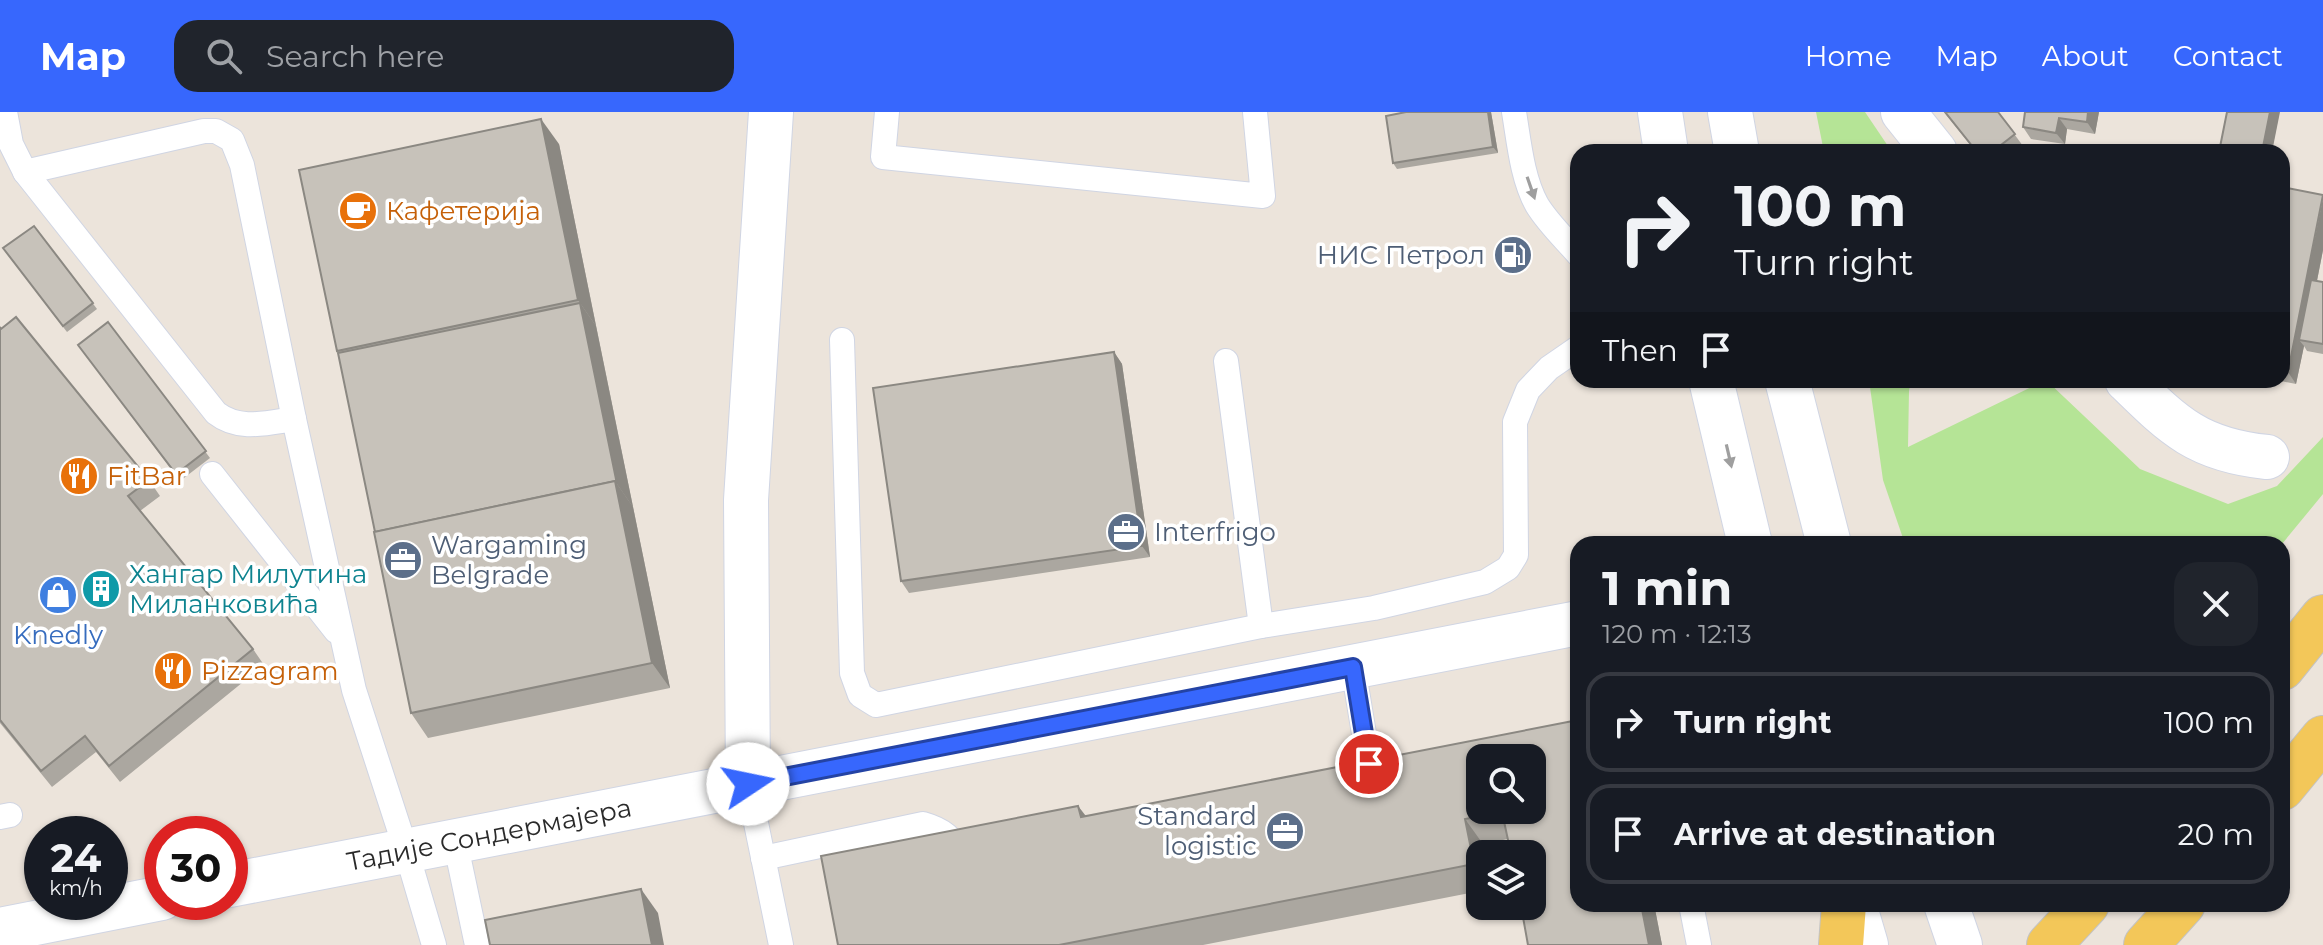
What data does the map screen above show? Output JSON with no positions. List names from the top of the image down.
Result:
{
  "streets": {
    "street": ["Тадије Сондермајера"]
  },
  "places": {
    "cafe": ["Кафетерија"],
    "fuel station": ["НИС Петрол"],
    "restaurant": ["FitBar", "Pizzagram"],
    "office": ["Interfrigo", "Wargaming Belgrade", "Standard logistic"],
    "building": ["Хангар Милутина Миланковића"],
    "shop": ["Knedly"]
  },
  "page": {
    "header": "Map",
    "search": "Search here",
    "nav": [
      "Home",
      "Map",
      "About",
      "Contact"
    ],
    "turn": ["100 m", "Turn right"],
    "then": "Then",
    "heading": ["1 min", "120 m · 12:13"],
    "list": [
      {
        "name": "Turn right",
        "value": "100 m"
      },
      {
        "name": "Arrive at destination",
        "value": "20 m"
      }
    ],
    "speed": "24 km/h",
    "limit": "30"
  }
}
